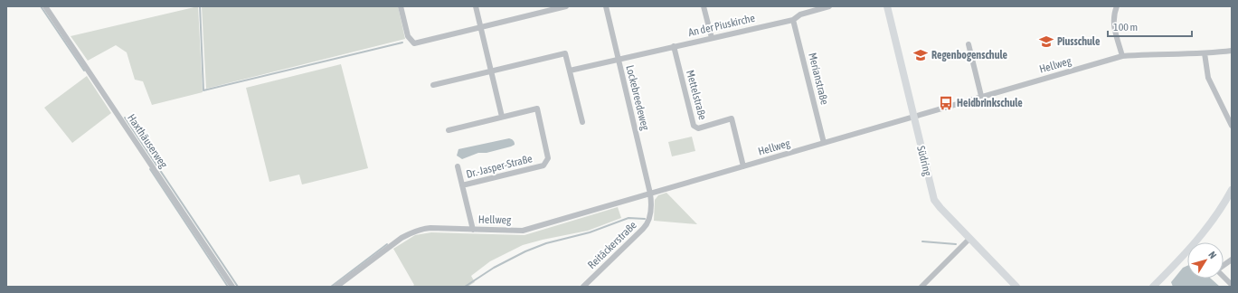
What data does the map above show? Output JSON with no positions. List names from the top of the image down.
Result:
{
  "streets": {
    "main road": ["Südring"],
    "street": [
      "An der Piuskirche",
      "Hellweg",
      "Merianstraße",
      "Mettelstraße",
      "Lockebreedeweg",
      "Haxthäuserweg",
      "Dr.-Jasper-Straße",
      "Reitäckerstraße"
    ]
  },
  "crossings": [
    ["An der Piuskirche", "Merianstraße"],
    ["An der Piuskirche", "Mettelstraße"],
    ["An der Piuskirche", "Lockebreedeweg"],
    ["Hellweg", "Merianstraße"],
    ["Hellweg", "Mettelstraße"],
    ["Hellweg", "Lockebreedeweg"],
    ["Hellweg", "Südring"],
    ["Hellweg", "Dr.-Jasper-Straße"],
    ["Hellweg", "Reitäckerstraße"],
    ["Lockebreedeweg", "Reitäckerstraße"]
  ],
  "places": {
    "school or university": ["Piusschule", "Regenbogenschule"],
    "bus stop": ["Heidbrinkschule"]
  },
  "scale_bar": "100 m",
  "north": "top right"
}
